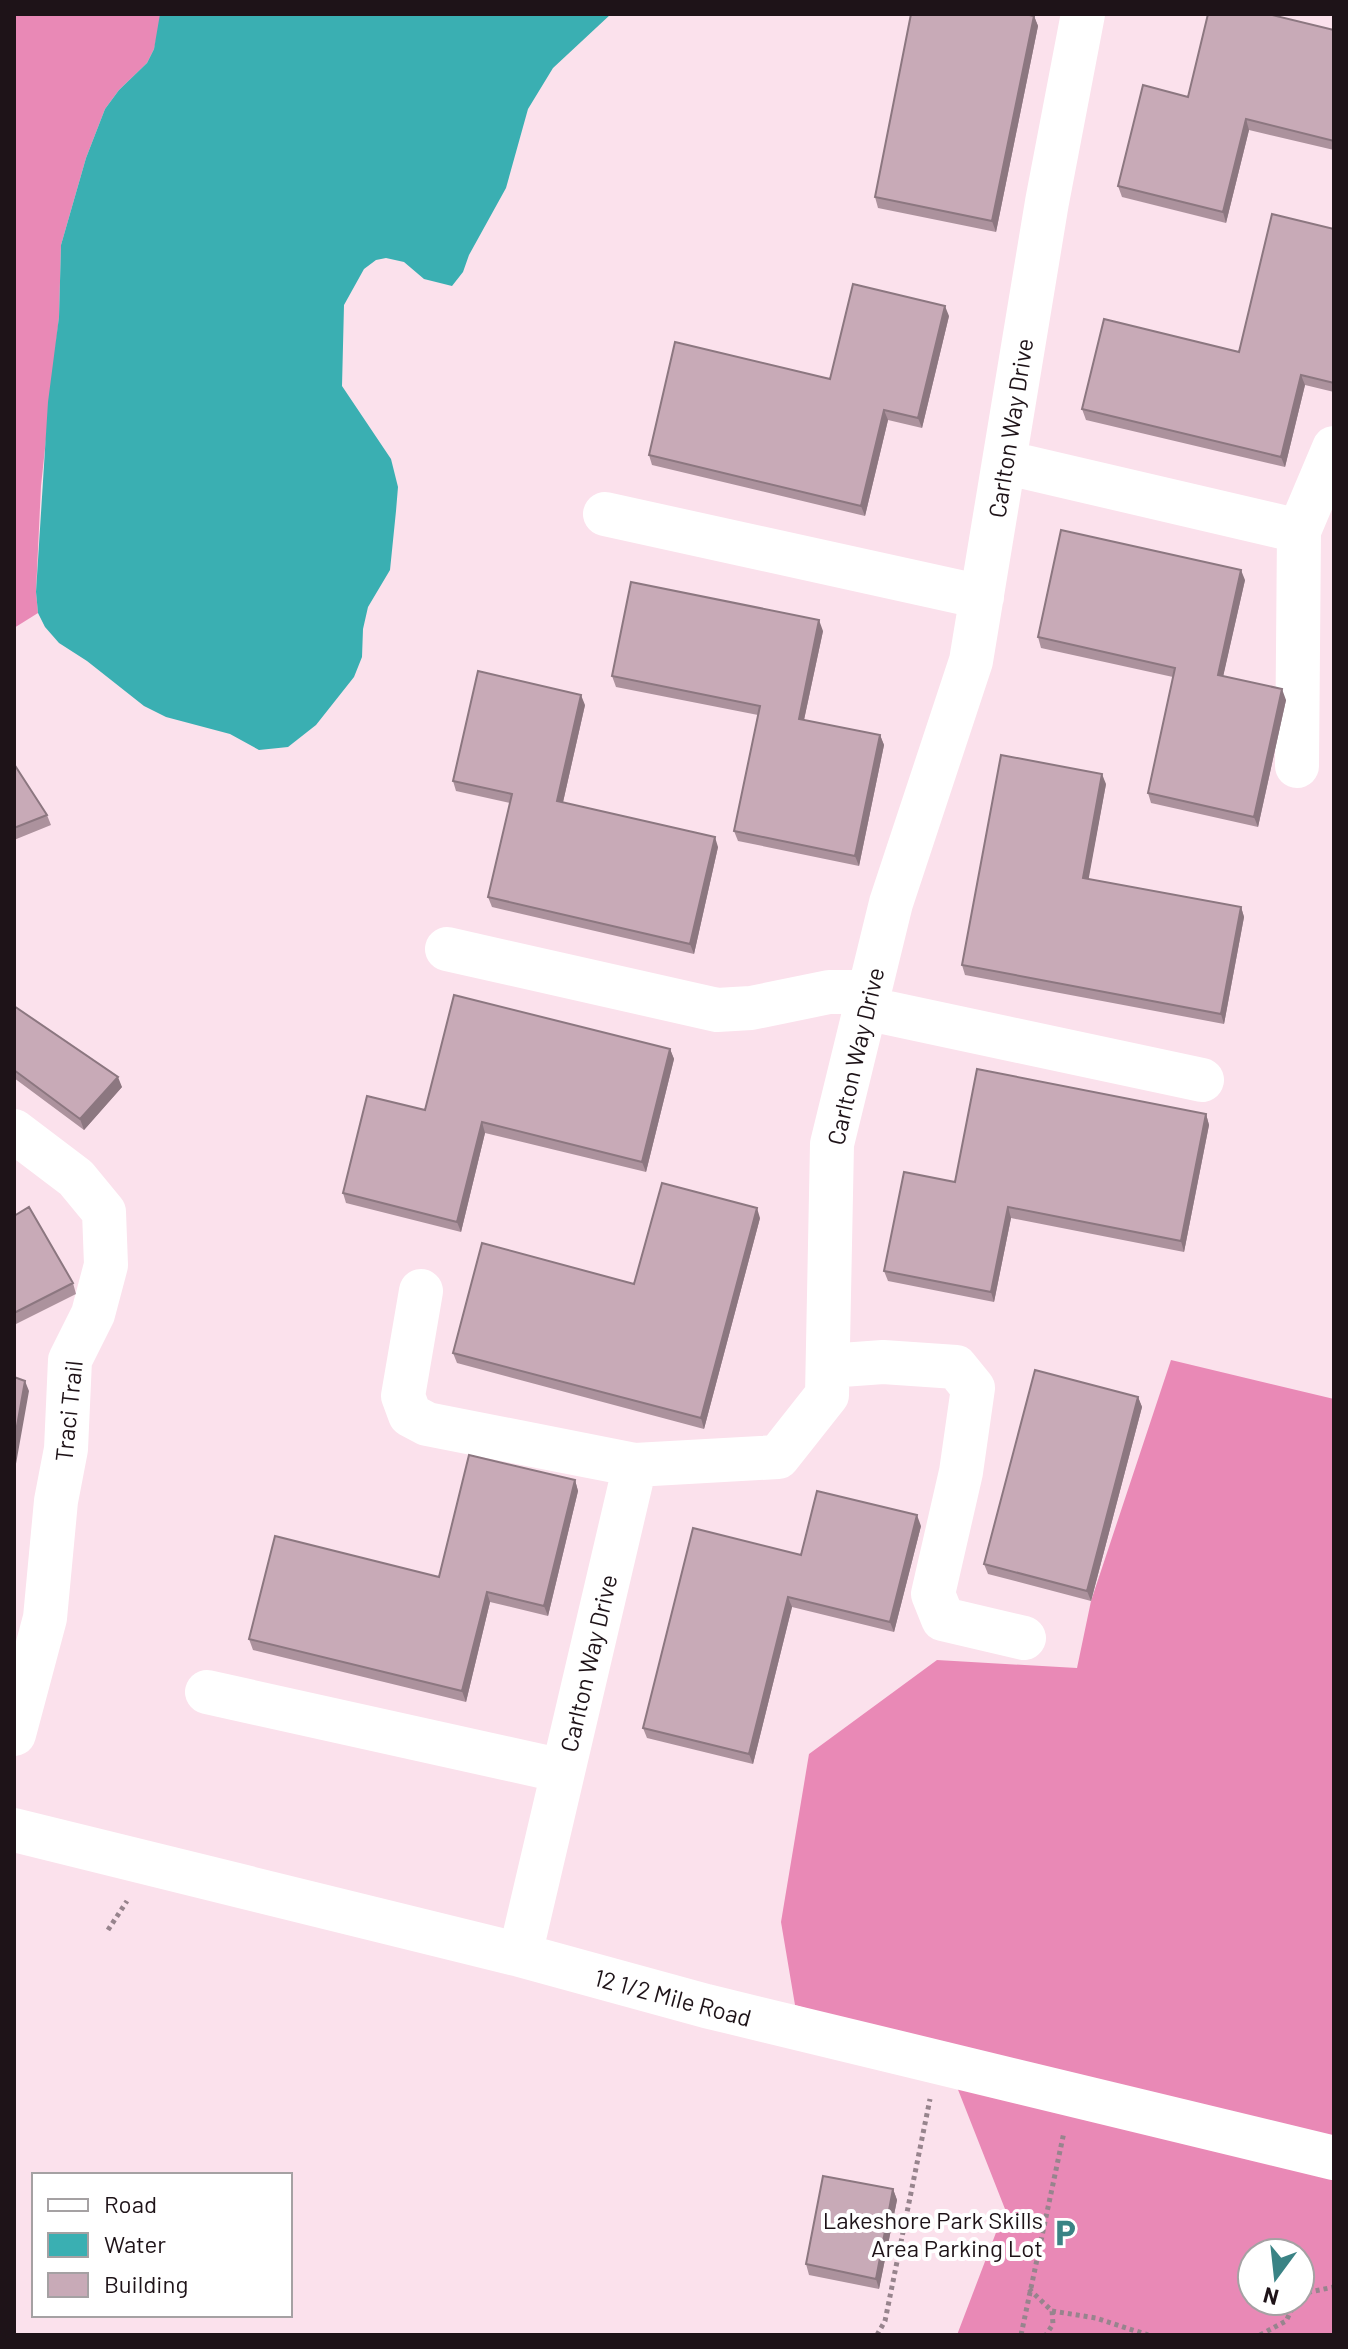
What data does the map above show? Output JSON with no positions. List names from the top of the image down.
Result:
{
  "streets": {
    "street": ["Carlton Way Drive", "Traci Trail", "12 1/2 Mile Road"]
  },
  "crossings": [
    ["Carlton Way Drive", "12 1/2 Mile Road"]
  ],
  "places": {
    "parking": ["Lakeshore Park Skills Area Parking Lot"]
  },
  "legend": ["Road", "Water", "Building"],
  "north": "bottom"
}
